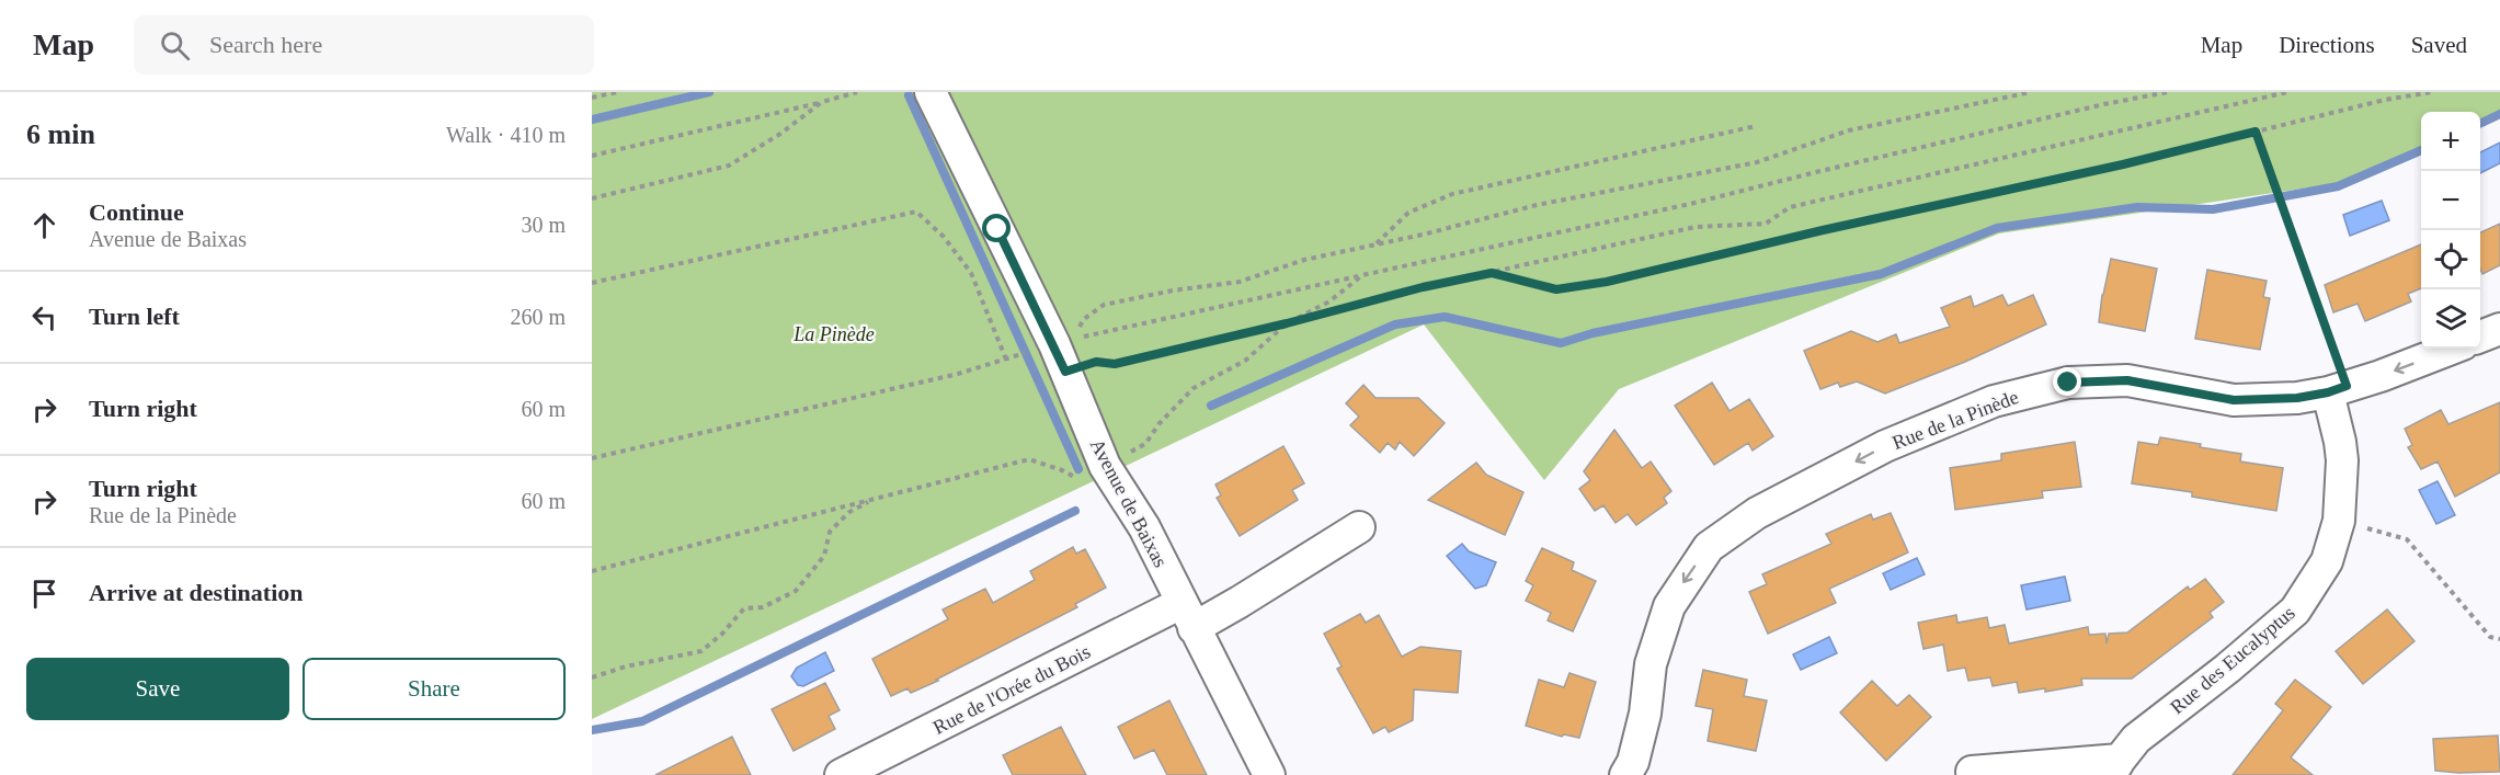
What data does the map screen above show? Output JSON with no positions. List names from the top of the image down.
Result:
{
  "streets": {
    "street": [
      "Rue de la Pinède",
      "Avenue de Baixas",
      "Rue des Eucalyptus",
      "Rue de l'Orée du Bois"
    ]
  },
  "crossings": [
    ["Rue de la Pinède", "Rue des Eucalyptus"],
    ["Avenue de Baixas", "Rue de l'Orée du Bois"]
  ],
  "one_way": ["Rue de la Pinède"],
  "parks": ["La Pinède"],
  "page": {
    "header": "Map",
    "search": "Search here",
    "nav": ["Map", "Directions", "Saved"],
    "heading": ["6 min", "Walk · 410 m"],
    "map_buttons": ["+", "−"],
    "list": [
      ["Continue", "Avenue de Baixas", "30 m"],
      ["Turn left", "260 m"],
      ["Turn right", "60 m"],
      ["Turn right", "Rue de la Pinède", "60 m"],
      "Arrive at destination"
    ],
    "buttons": ["Save", "Share"]
  }
}
